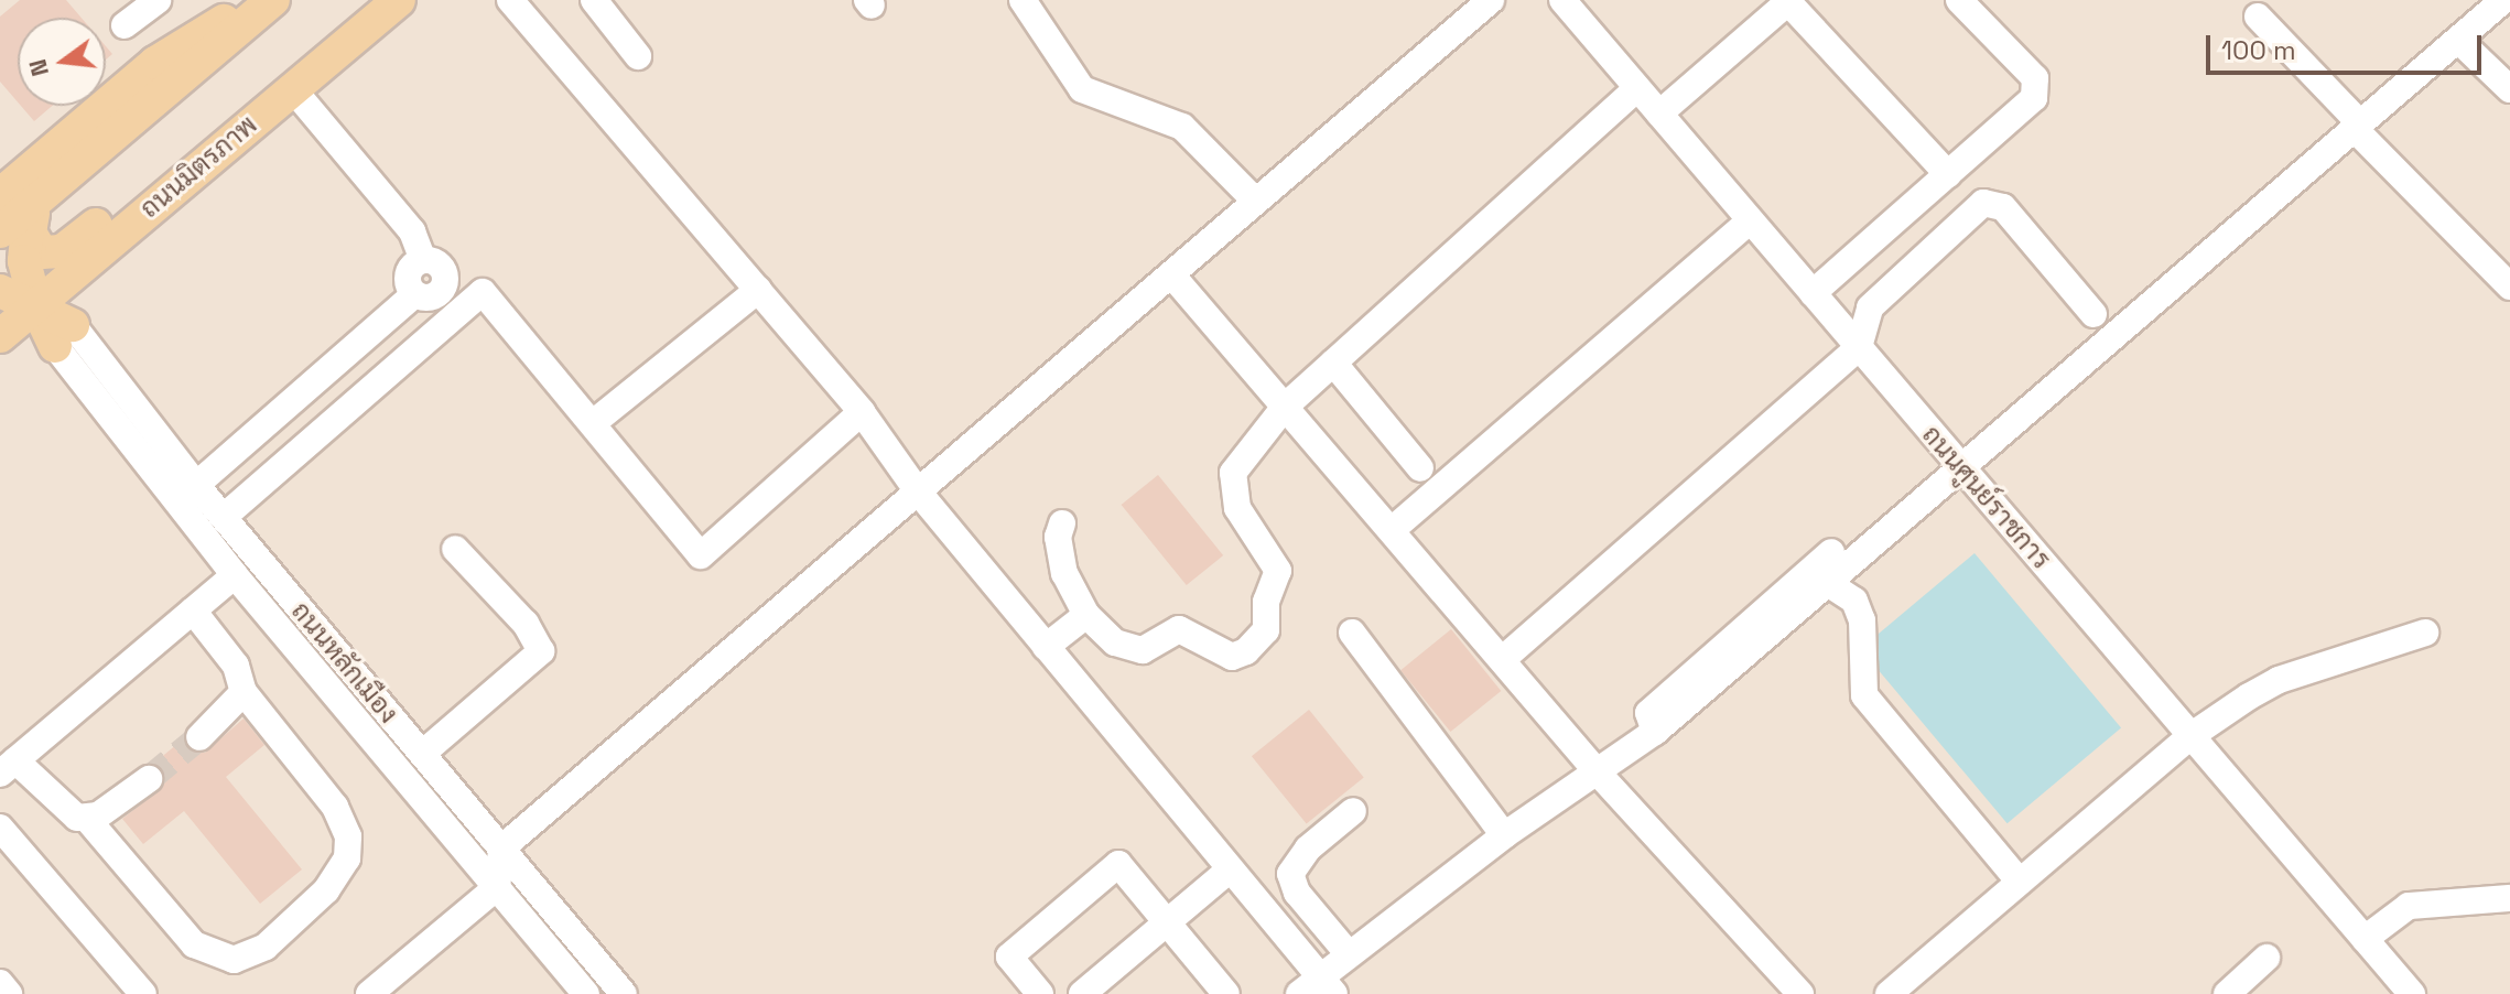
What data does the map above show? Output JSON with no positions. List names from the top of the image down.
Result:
{
  "streets": {
    "main road": ["ถนนมิตรภาพ"],
    "street": ["ถนนศูนย์ราชการ", "ถนนหลักเมือง"]
  },
  "scale_bar": "100 m",
  "north": "left"
}
